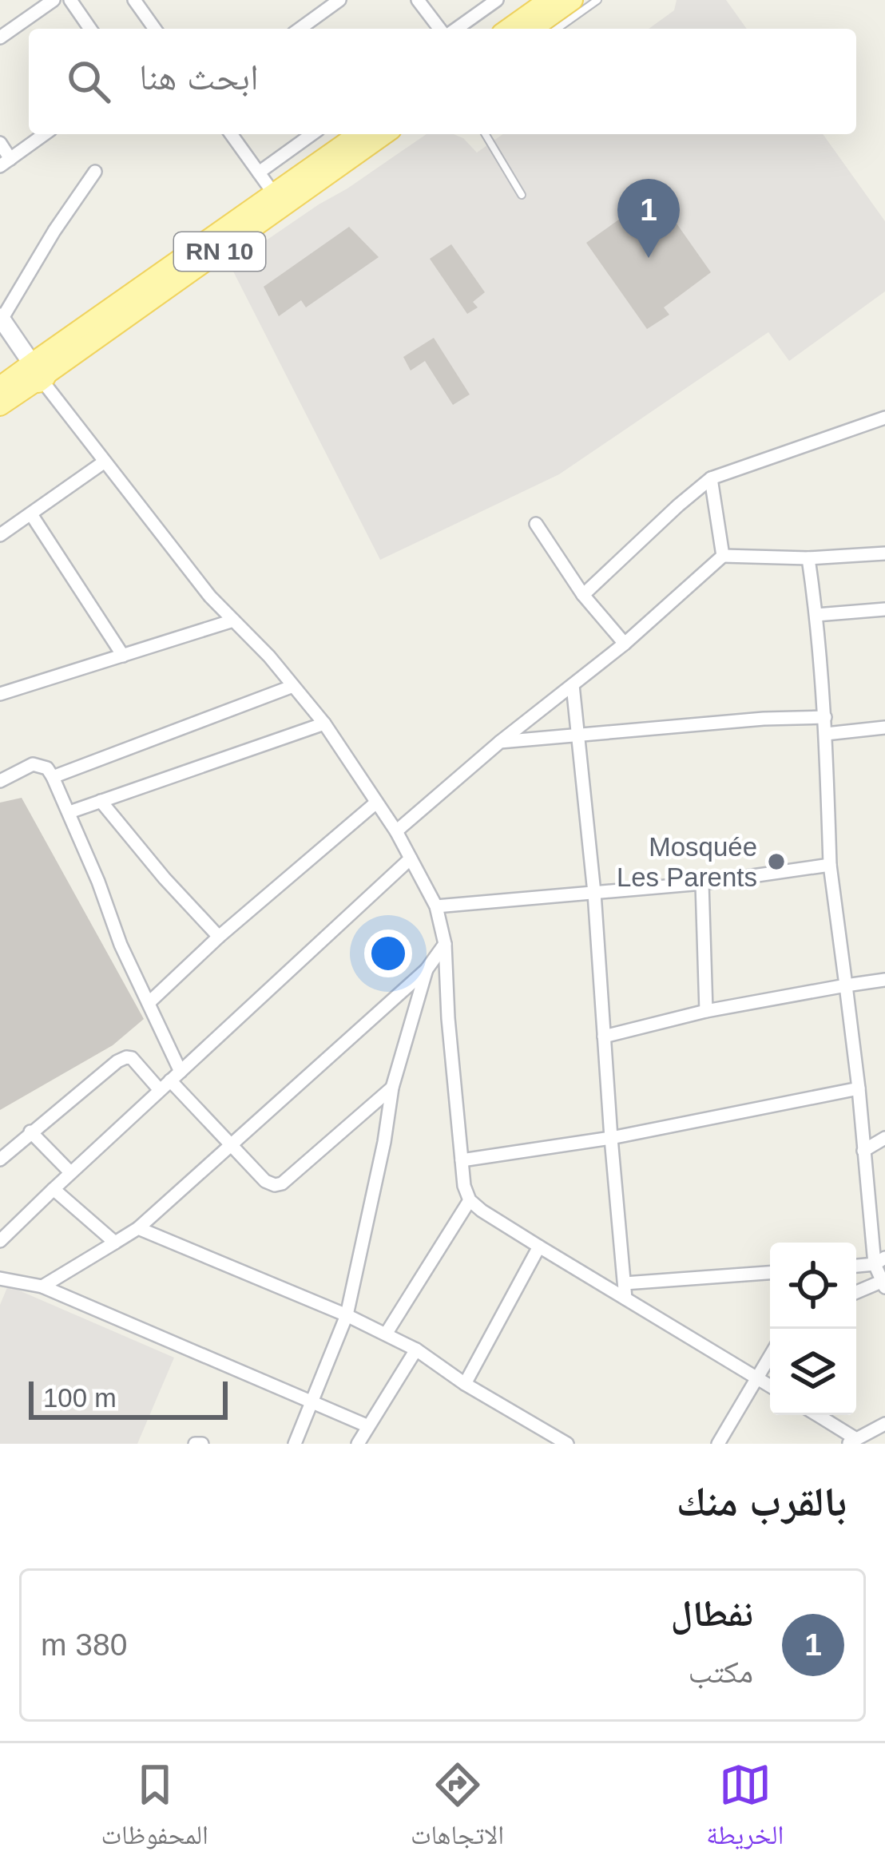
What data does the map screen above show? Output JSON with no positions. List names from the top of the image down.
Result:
{
  "streets": {
    "main road": ["RN 10"]
  },
  "places": ["Mosquée Les Parents"],
  "scale_bar": "100 m",
  "page": {
    "search": "ابحث هنا",
    "pins": "1",
    "scale": "100 m",
    "heading": "بالقرب منك",
    "list": [
      {
        "mark": "1",
        "name": "نفطال",
        "note": "مكتب",
        "value": "380 m"
      }
    ],
    "nav": ["الخريطة", "الاتجاهات", "المحفوظات"]
  }
}
